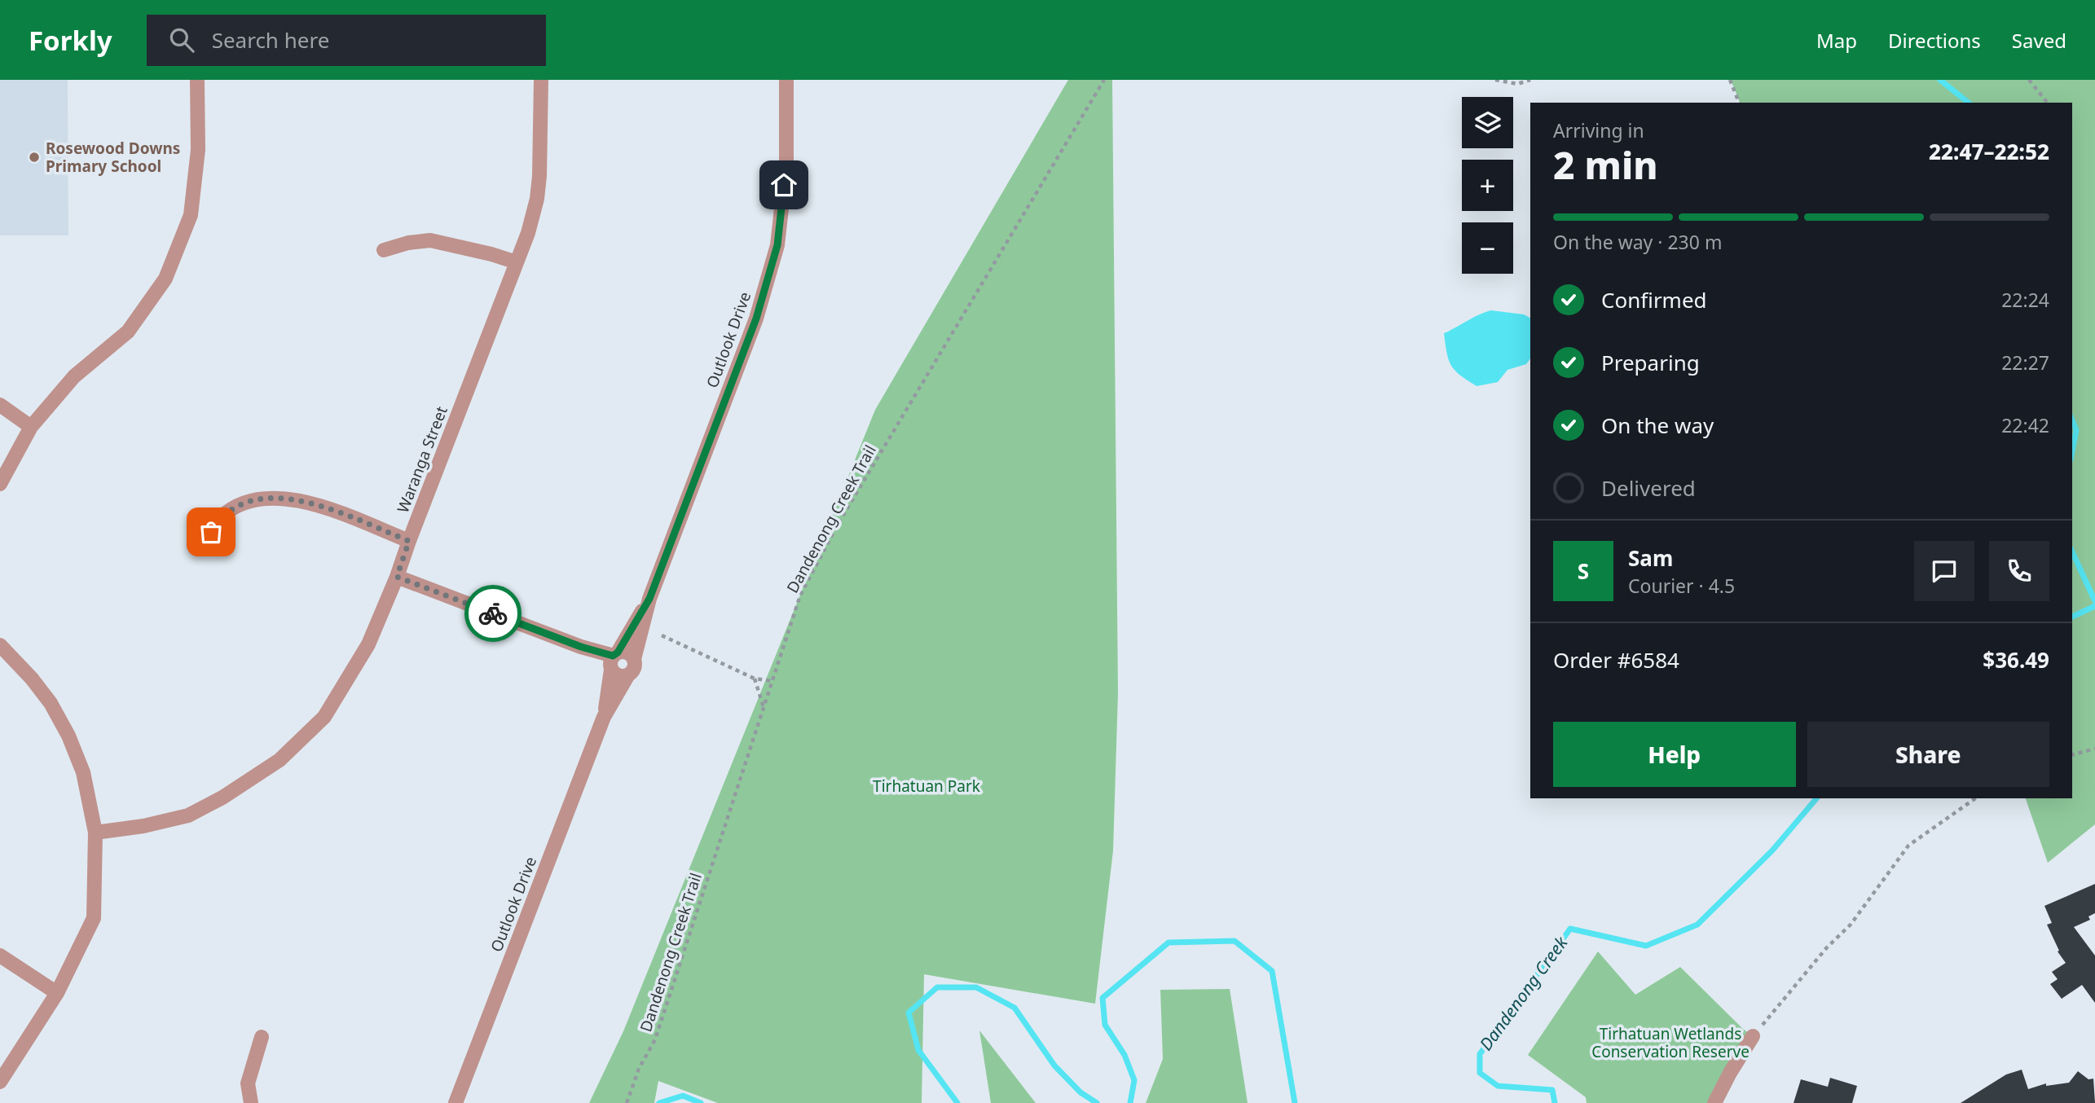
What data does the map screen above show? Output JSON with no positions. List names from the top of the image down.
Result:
{
  "streets": {
    "street": ["Outlook Drive", "Waranga Street"],
    "path": ["Dandenong Creek Trail"]
  },
  "water": ["Dandenong Creek"],
  "parks": ["Tirhatuan Park", "Tirhatuan Wetlands Conservation Reserve"],
  "places": ["Rosewood Downs Primary School"],
  "page": {
    "header": "Forkly",
    "search": "Search here",
    "nav": ["Map", "Directions", "Saved"],
    "map_buttons": ["+", "−"],
    "heading": ["2 min", "Arriving in", "22:47–22:52"],
    "panel": [
      "Sam",
      "Courier · 4.5",
      "Order #6584",
      "$36.49"
    ],
    "bar": "On the way · 230 m",
    "list": [
      ["Confirmed", "22:24"],
      ["Preparing", "22:27"],
      ["On the way", "22:42"],
      "Delivered"
    ],
    "round": "S",
    "buttons": ["Help", "Share"]
  }
}
